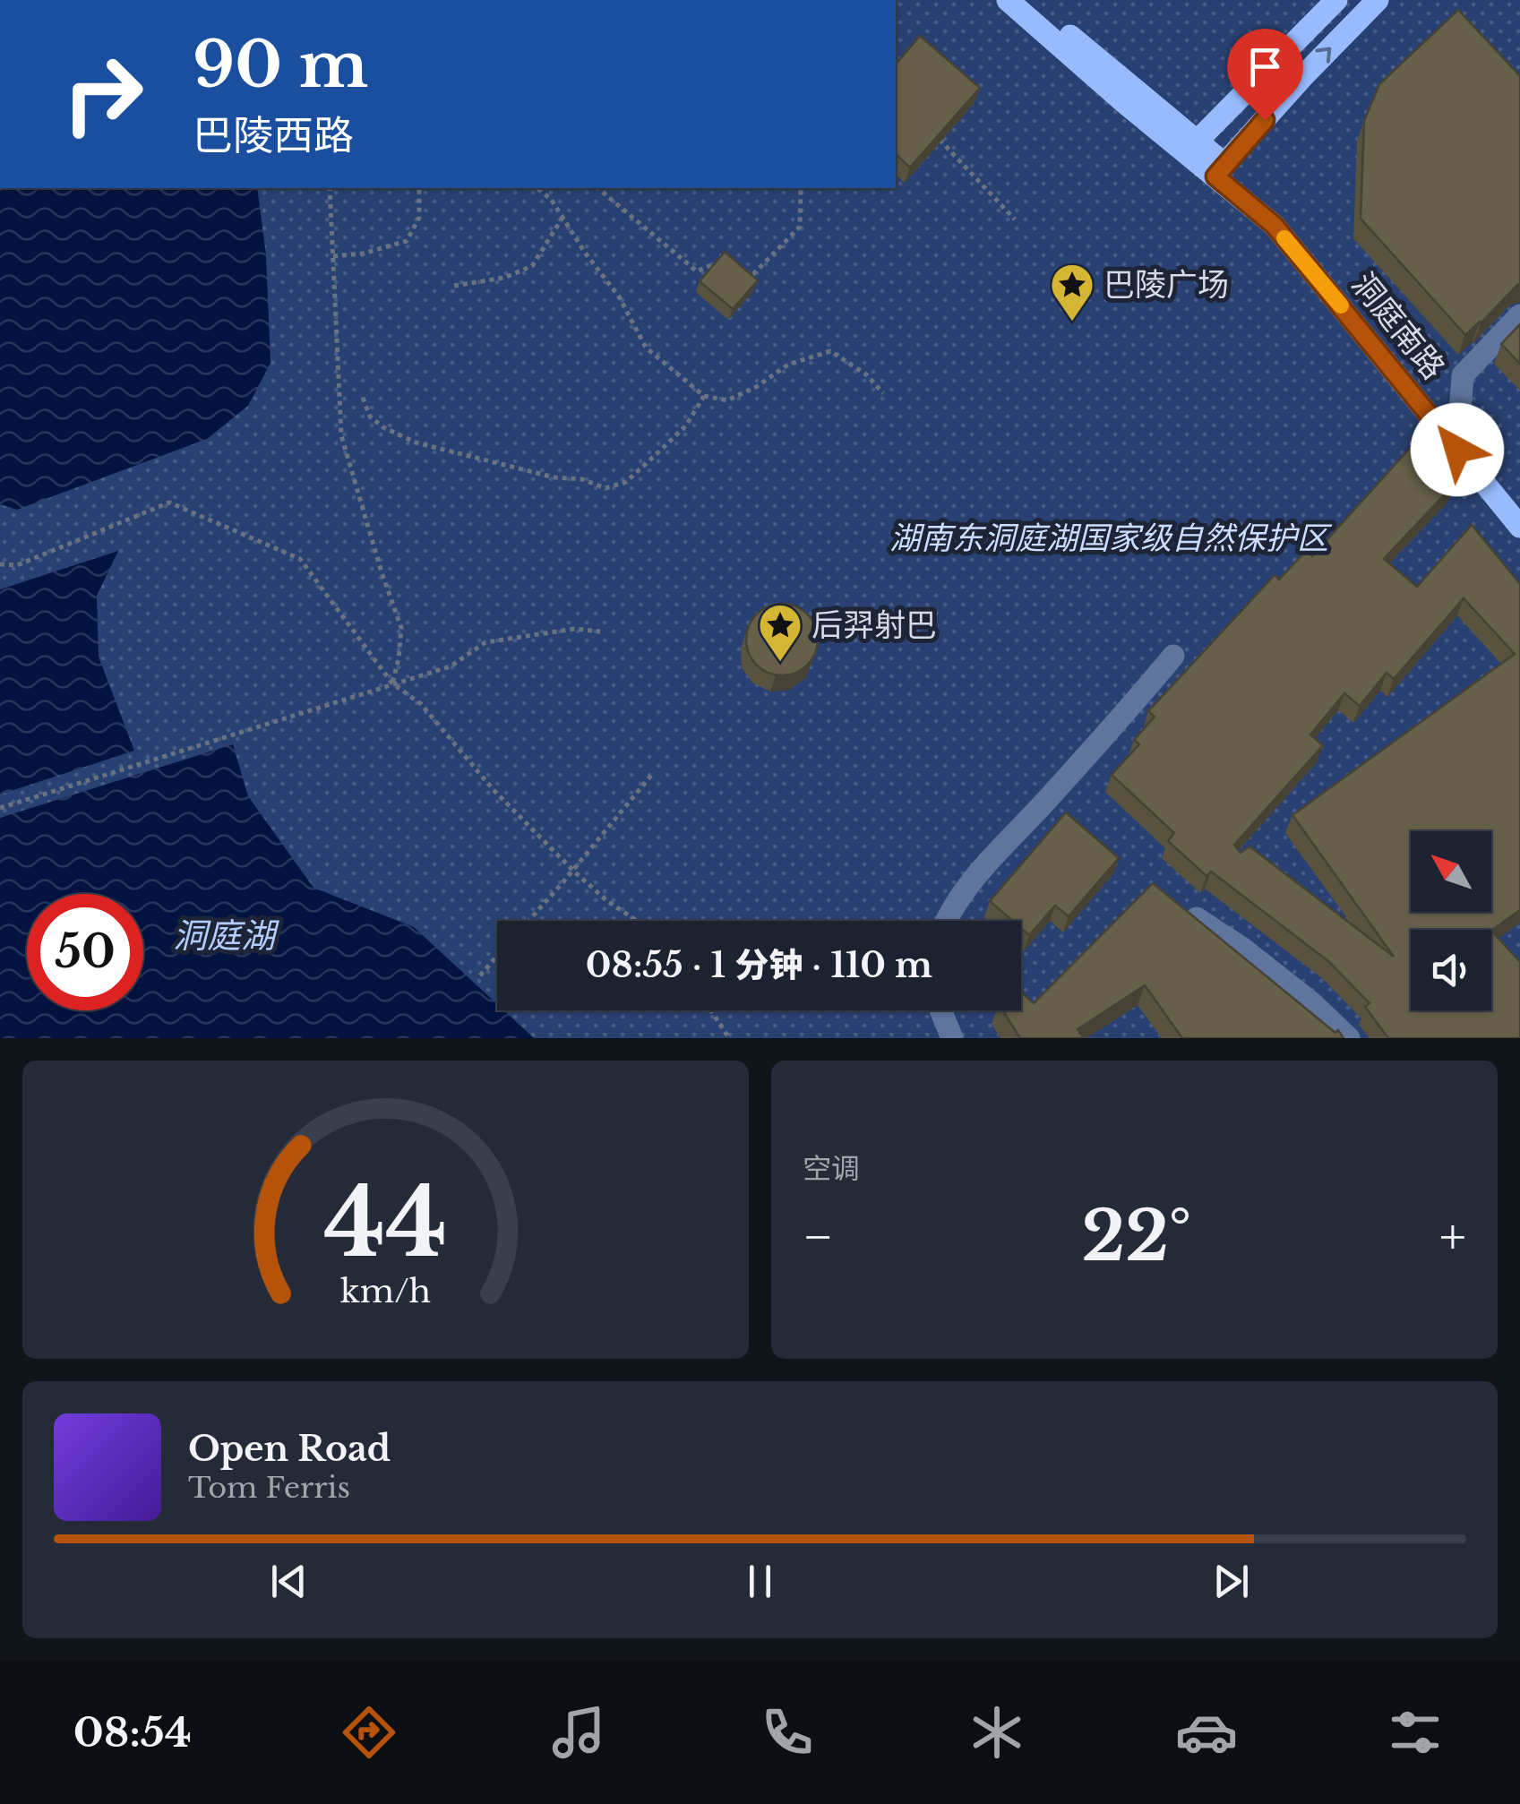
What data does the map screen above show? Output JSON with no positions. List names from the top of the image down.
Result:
{
  "streets": {
    "main road": ["洞庭南路"]
  },
  "water": ["洞庭湖"],
  "parks": ["湖南东洞庭湖国家级自然保护区"],
  "places": {
    "place": ["巴陵广场", "后羿射巴"]
  },
  "north": "top left",
  "page": {
    "turn": ["90 m", "巴陵西路"],
    "limit": "50",
    "trip": "08:55 · 1 分钟 · 110 m",
    "tile": "空调",
    "heat": ["−", "22°", "+"],
    "song": ["Open Road", "Tom Ferris"],
    "tabs": "08:54",
    "gauge": ["44", "km/h"]
  }
}
